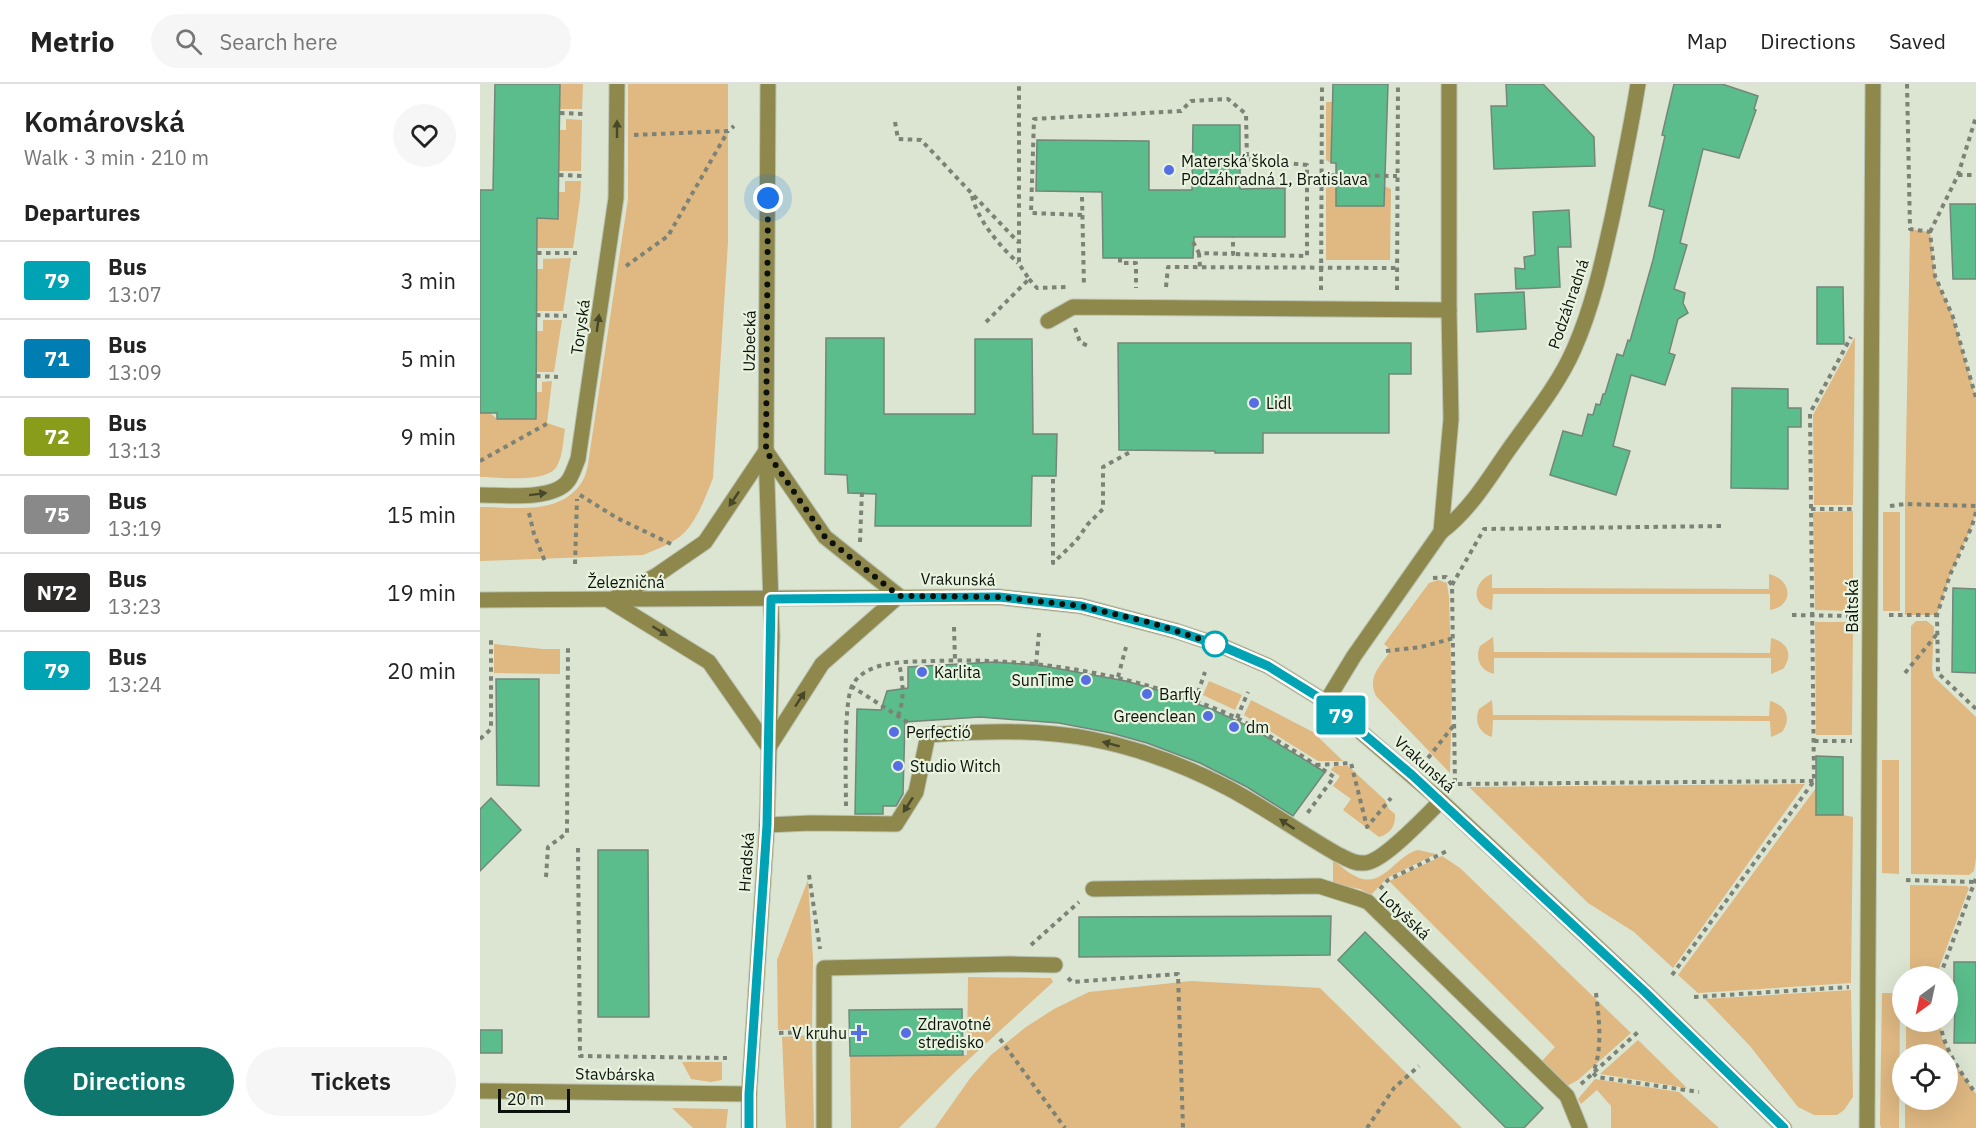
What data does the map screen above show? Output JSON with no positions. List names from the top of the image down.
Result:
{
  "streets": {
    "street": [
      "Podzáhradná",
      "Toryská",
      "Uzbecká",
      "Vrakunská",
      "Železničná",
      "Baltská",
      "Hradská",
      "Lotyšská",
      "Stavbárska"
    ]
  },
  "crossings": [
    ["Podzáhradná", "Vrakunská"],
    ["Uzbecká", "Vrakunská"],
    ["Uzbecká", "Železničná"],
    ["Uzbecká", "Hradská"],
    ["Vrakunská", "Železničná"],
    ["Vrakunská", "Hradská"],
    ["Železničná", "Hradská"],
    ["Hradská", "Stavbárska"]
  ],
  "one_way": ["Toryská"],
  "places": {
    "other": [
      "Materská škola Podzáhradná 1, Bratislava",
      "Lidl",
      "Karlita",
      "SunTime",
      "Barfly",
      "Greenclean",
      "dm",
      "Perfectió",
      "Studio Witch",
      "Zdravotné stredisko"
    ],
    "health": ["V kruhu"]
  },
  "lines": ["bus line 79"],
  "scale_bar": "20 m",
  "north": "bottom left",
  "page": {
    "header": "Metrio",
    "search": "Search here",
    "nav": ["Map", "Directions", "Saved"],
    "heading": [
      ["Komárovská", "Walk · 3 min · 210 m"],
      "Departures"
    ],
    "on_map": "79",
    "list": [
      {
        "mark": "79",
        "name": "Bus",
        "note": "13:07",
        "value": "3 min"
      },
      {
        "mark": "71",
        "name": "Bus",
        "note": "13:09",
        "value": "5 min"
      },
      {
        "mark": "72",
        "name": "Bus",
        "note": "13:13",
        "value": "9 min"
      },
      {
        "mark": "75",
        "name": "Bus",
        "note": "13:19",
        "value": "15 min"
      },
      {
        "mark": "N72",
        "name": "Bus",
        "note": "13:23",
        "value": "19 min"
      },
      {
        "mark": "79",
        "name": "Bus",
        "note": "13:24",
        "value": "20 min"
      }
    ],
    "buttons": ["Directions", "Tickets"],
    "scale": "20 m"
  }
}
